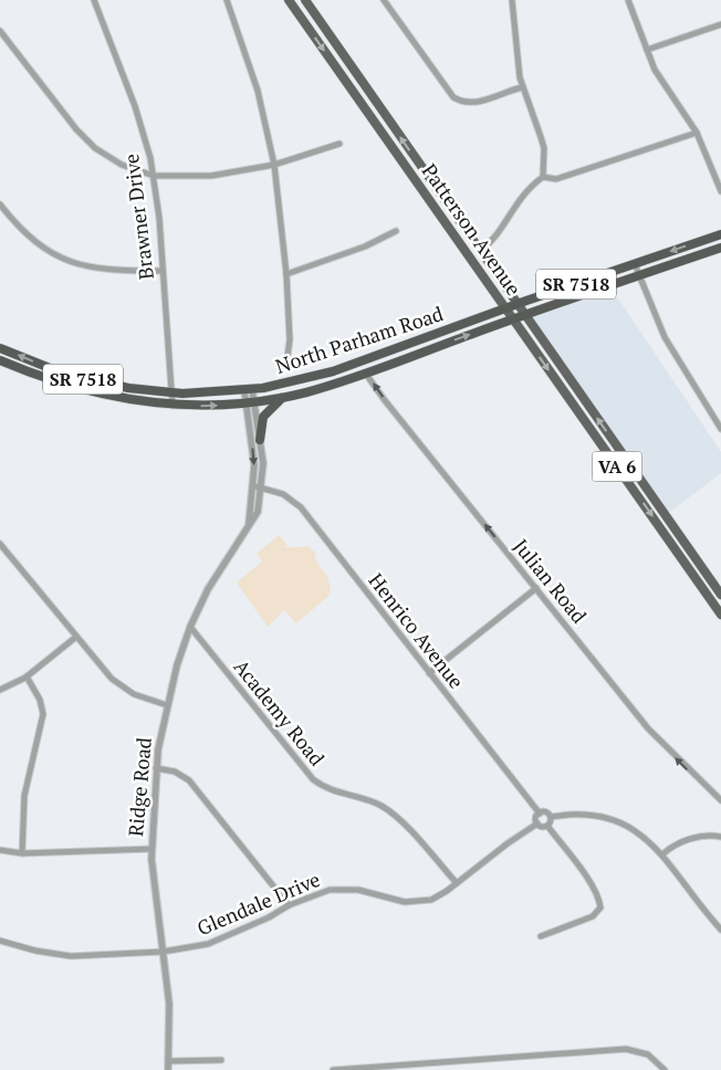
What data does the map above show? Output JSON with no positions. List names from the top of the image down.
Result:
{
  "streets": {
    "highway": ["SR 7518", "North Parham Road"],
    "main road": ["Patterson Avenue", "VA 6"],
    "street": [
      "Brawner Drive",
      "Julian Road",
      "Henrico Avenue",
      "Academy Road",
      "Ridge Road",
      "Glendale Drive"
    ]
  },
  "crossings": [
    ["Brawner Drive", "North Parham Road"],
    ["Patterson Avenue", "North Parham Road"],
    ["North Parham Road", "Julian Road"],
    ["North Parham Road", "Ridge Road"],
    ["Henrico Avenue", "Ridge Road"],
    ["Henrico Avenue", "Glendale Drive"],
    ["Academy Road", "Ridge Road"],
    ["Academy Road", "Glendale Drive"],
    ["Ridge Road", "Glendale Drive"]
  ],
  "one_way": ["Julian Road"]
}
